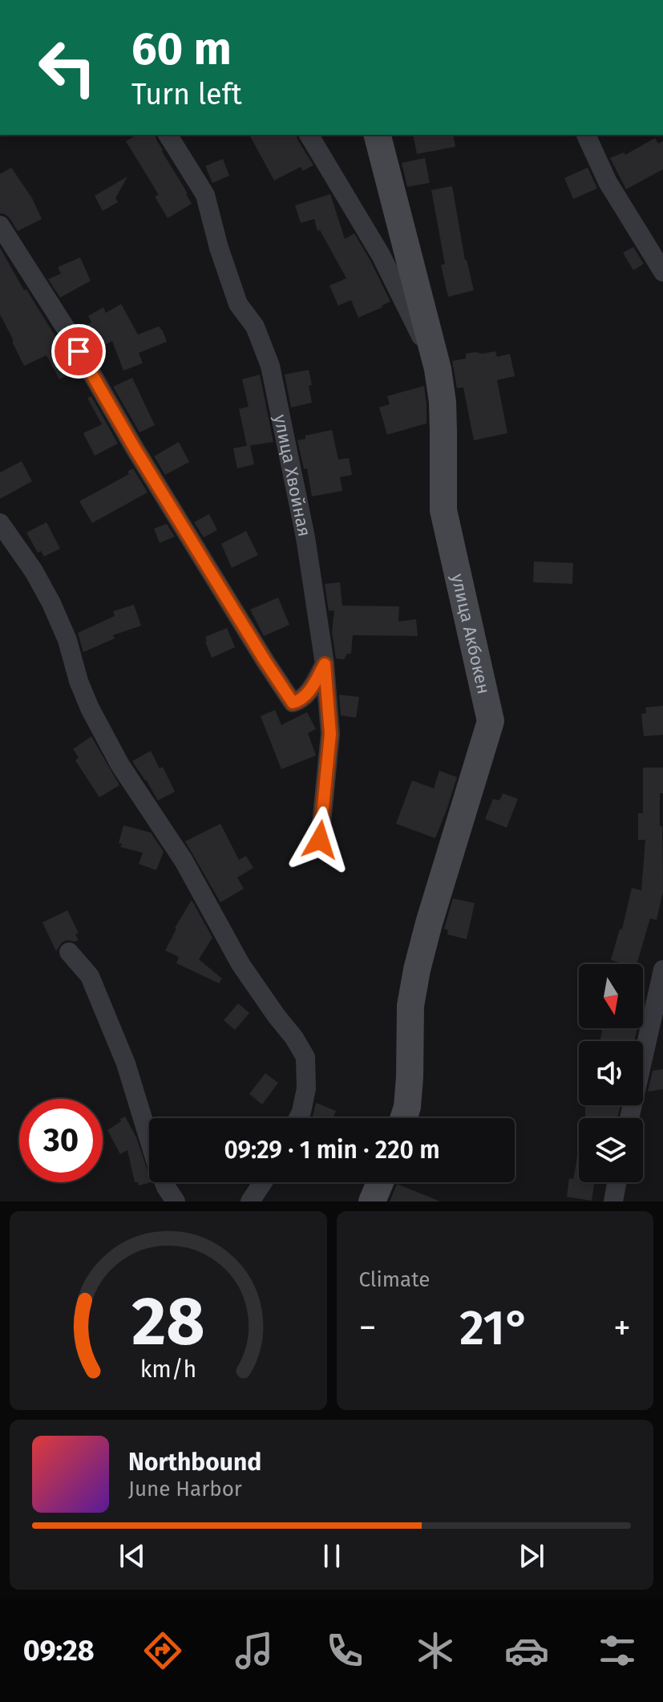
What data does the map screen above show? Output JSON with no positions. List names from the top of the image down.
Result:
{
  "streets": {
    "street": ["улица Хвойная", "улица Акбокен"]
  },
  "north": "bottom",
  "page": {
    "turn": ["60 m", "Turn left"],
    "limit": "30",
    "trip": "09:29 · 1 min · 220 m",
    "tile": "Climate",
    "heat": ["−", "21°", "+"],
    "song": ["Northbound", "June Harbor"],
    "tabs": "09:28",
    "gauge": ["28", "km/h"]
  }
}
